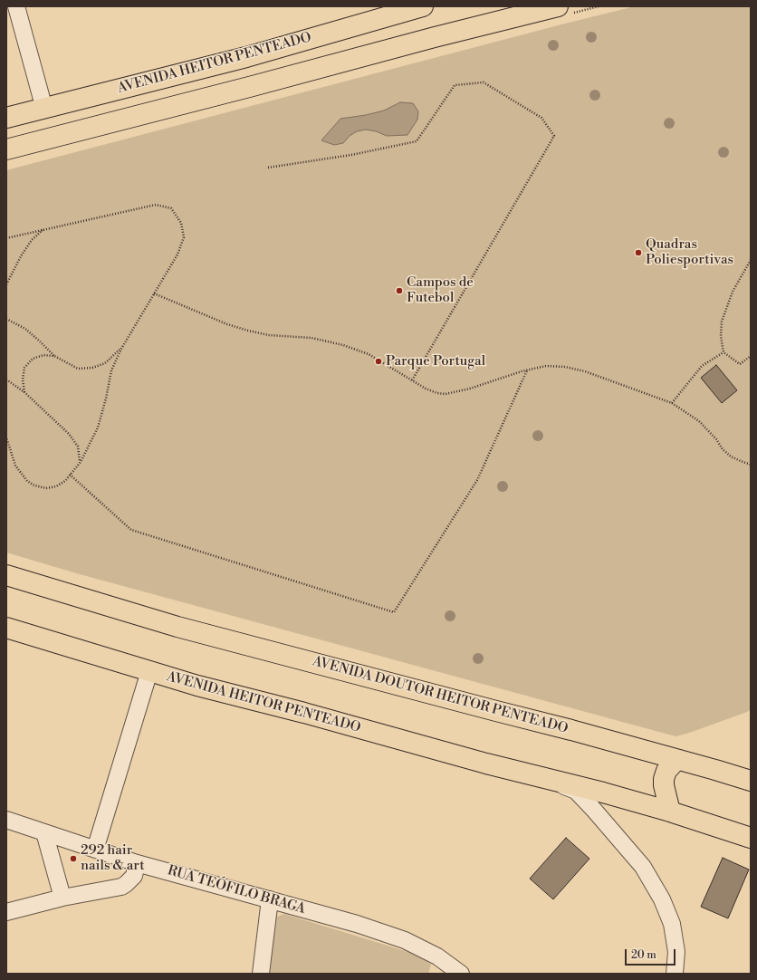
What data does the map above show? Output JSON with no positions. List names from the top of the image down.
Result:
{
  "streets": {
    "main road": ["AVENIDA HEITOR PENTEADO", "AVENIDA DOUTOR HEITOR PENTEADO"],
    "street": ["RUA TEÓFILO BRAGA"]
  },
  "places": [
    "Quadras Poliesportivas",
    "Campos de Futebol",
    "Parque Portugal",
    "292 hair nails & art"
  ],
  "scale_bar": "20 m"
}
